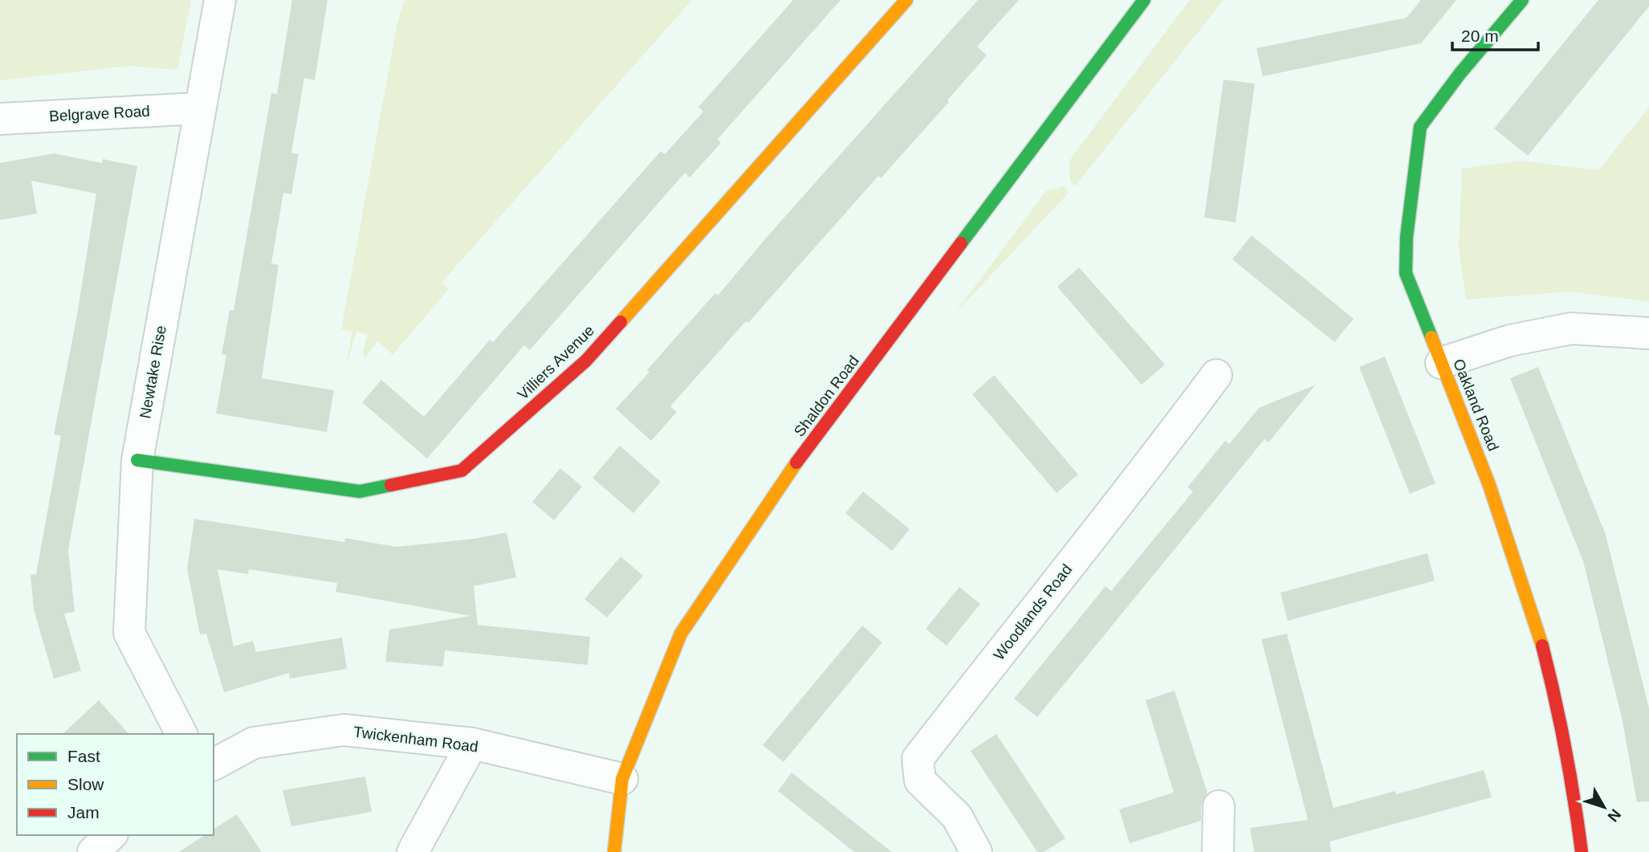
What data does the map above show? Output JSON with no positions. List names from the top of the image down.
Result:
{
  "streets": {
    "street": [
      "Belgrave Road",
      "Villiers Avenue",
      "Newtake Rise",
      "Shaldon Road",
      "Oakland Road",
      "Woodlands Road",
      "Twickenham Road"
    ]
  },
  "crossings": [
    ["Belgrave Road", "Newtake Rise"],
    ["Villiers Avenue", "Newtake Rise"],
    ["Shaldon Road", "Twickenham Road"]
  ],
  "legend": ["Fast", "Slow", "Jam"],
  "scale_bar": "20 m",
  "north": "bottom right"
}
